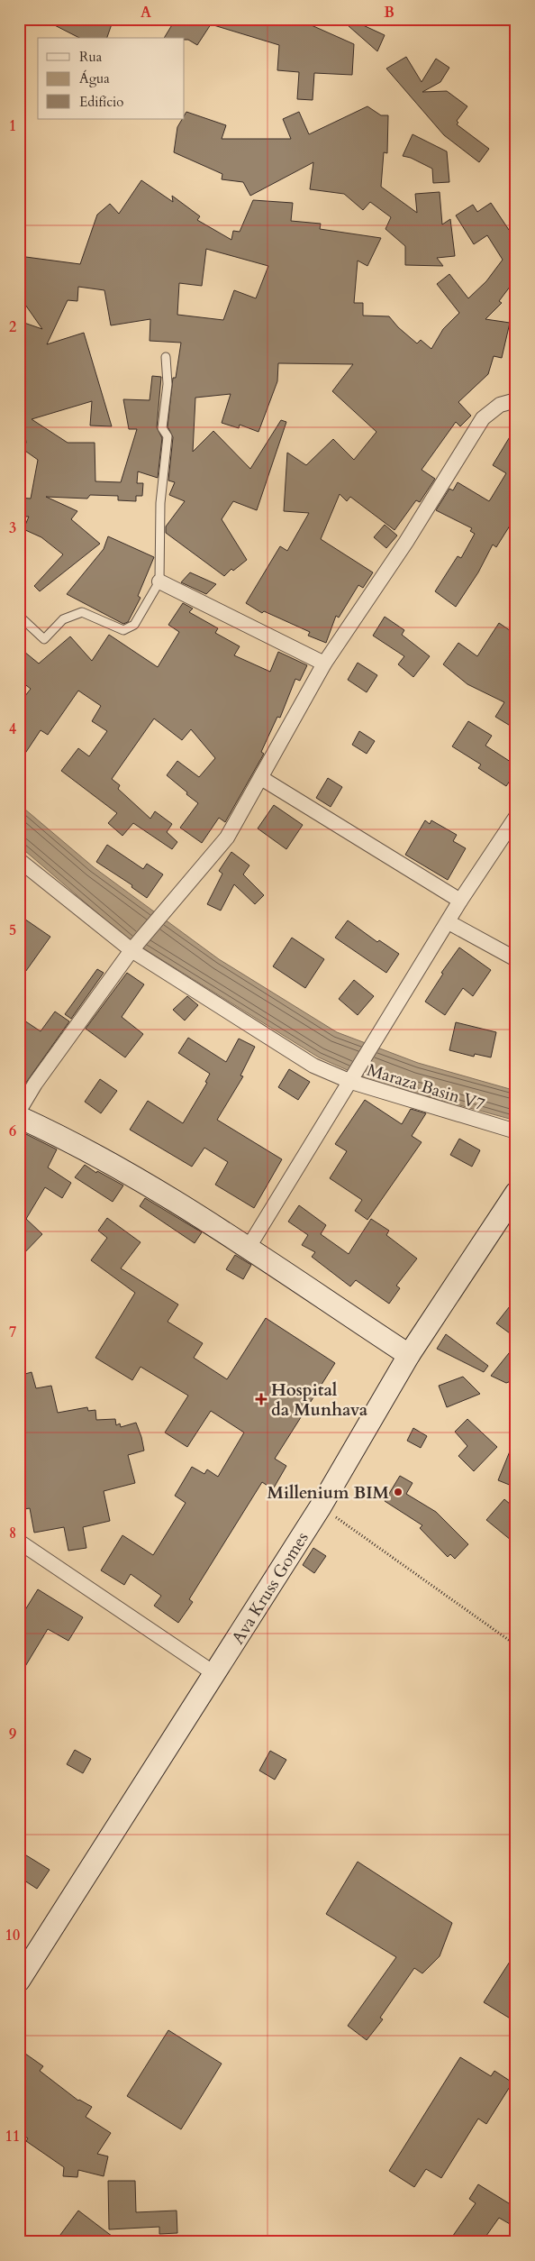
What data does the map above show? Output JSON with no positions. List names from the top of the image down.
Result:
{
  "streets": {
    "street": ["Maraza Basin V7", "Ava Kruss Gomes"]
  },
  "places": {
    "health": ["Hospital da Munhava"],
    "other": ["Millenium BIM"]
  },
  "legend": ["Rua", "Água", "Edifício"],
  "grid": {
    "columns": ["A", "B"],
    "rows": [
      "1",
      "2",
      "3",
      "4",
      "5",
      "6",
      "7",
      "8",
      "9",
      "10",
      "11"
    ]
  }
}
